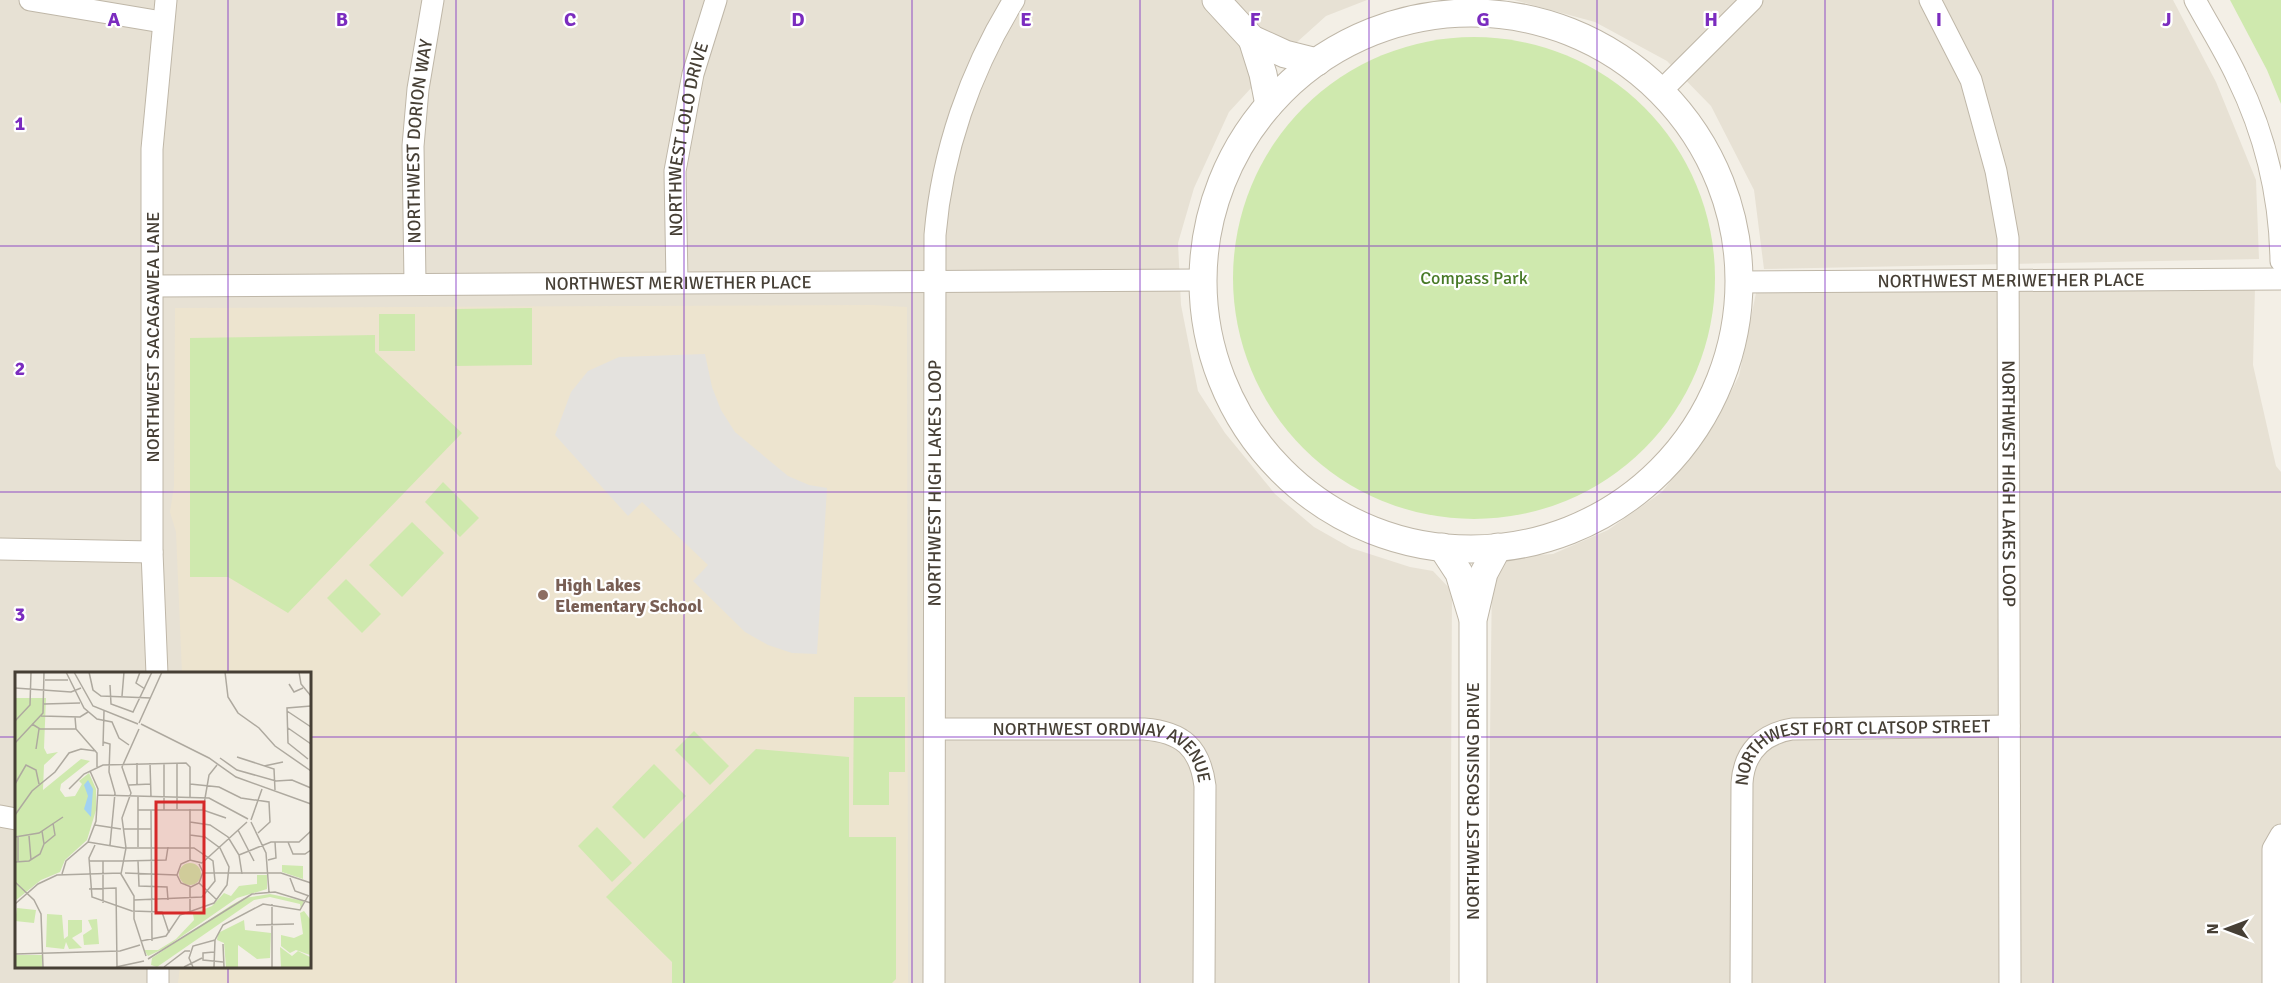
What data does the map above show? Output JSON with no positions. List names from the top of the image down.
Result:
{
  "streets": {
    "street": [
      "NORTHWEST LOLO DRIVE",
      "NORTHWEST DORION WAY",
      "NORTHWEST MERIWETHER PLACE",
      "NORTHWEST SACAGAWEA LANE",
      "NORTHWEST HIGH LAKES LOOP",
      "NORTHWEST ORDWAY AVENUE",
      "NORTHWEST FORT CLATSOP STREET",
      "NORTHWEST CROSSING DRIVE"
    ]
  },
  "crossings": [
    ["NORTHWEST LOLO DRIVE", "NORTHWEST MERIWETHER PLACE"],
    ["NORTHWEST DORION WAY", "NORTHWEST MERIWETHER PLACE"],
    ["NORTHWEST MERIWETHER PLACE", "NORTHWEST SACAGAWEA LANE"],
    ["NORTHWEST MERIWETHER PLACE", "NORTHWEST HIGH LAKES LOOP"],
    ["NORTHWEST HIGH LAKES LOOP", "NORTHWEST ORDWAY AVENUE"],
    ["NORTHWEST HIGH LAKES LOOP", "NORTHWEST FORT CLATSOP STREET"]
  ],
  "parks": ["Compass Park"],
  "places": ["High Lakes Elementary School"],
  "north": "left",
  "grid": {
    "columns": [
      "A",
      "B",
      "C",
      "D",
      "E",
      "F",
      "G",
      "H",
      "I",
      "J"
    ],
    "rows": ["1", "2", "3"]
  }
}
